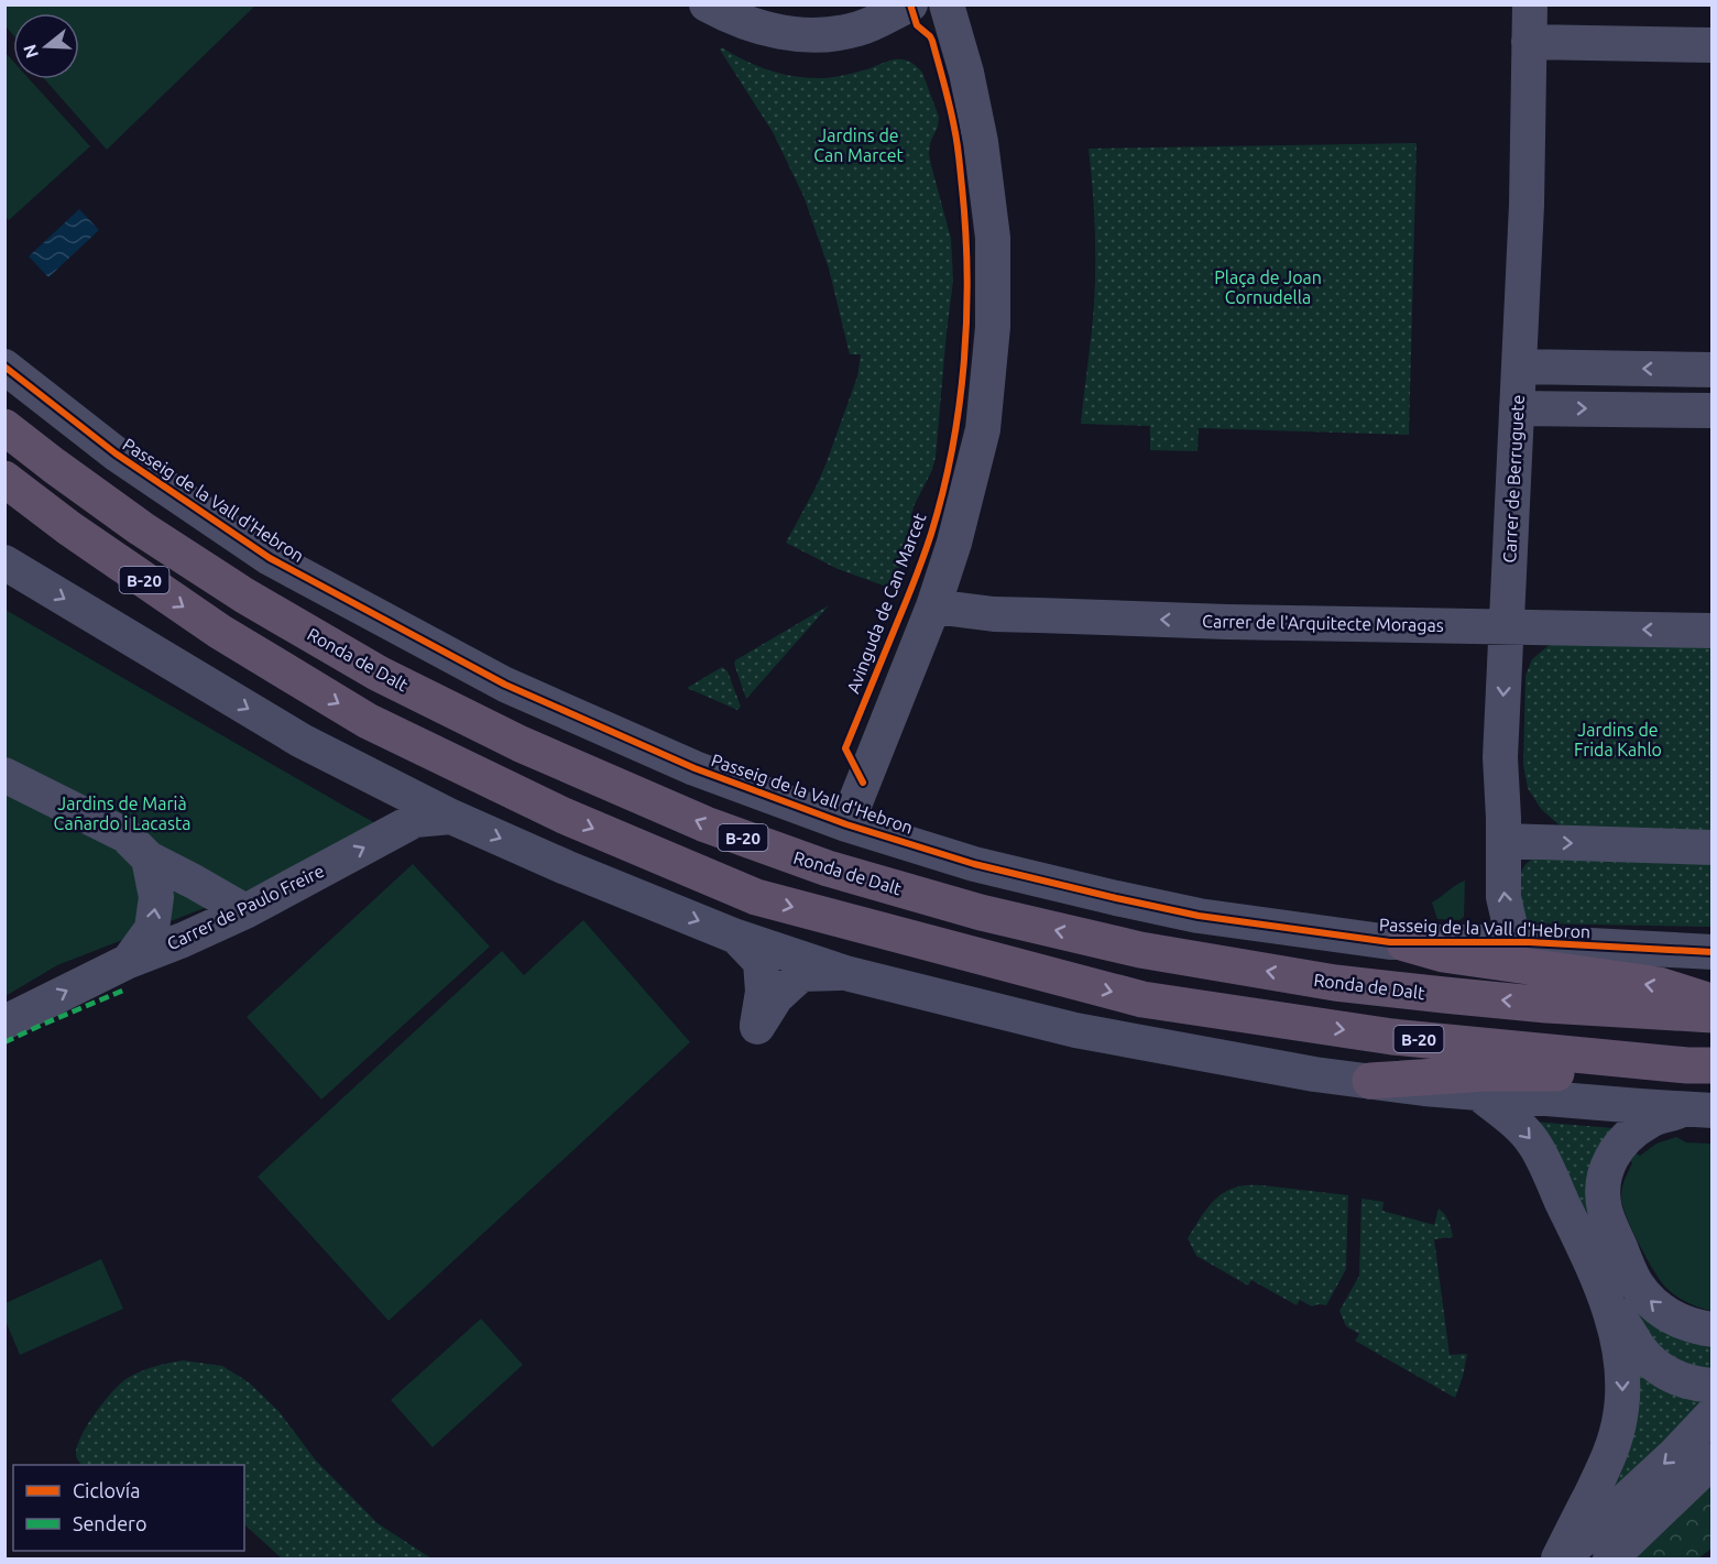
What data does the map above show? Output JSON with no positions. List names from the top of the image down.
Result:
{
  "streets": {
    "highway": ["B-20", "Ronda de Dalt"],
    "street": [
      "Carrer de Berruguete",
      "Passeig de la Vall d'Hebron",
      "Carrer de l'Arquitecte Moragas",
      "Carrer de Paulo Freire"
    ],
    "cycle path": ["Avinguda de Can Marcet"]
  },
  "crossings": [
    ["Carrer de Berruguete", "Passeig de la Vall d'Hebron"],
    ["Carrer de Berruguete", "Carrer de l'Arquitecte Moragas"]
  ],
  "one_way": ["Carrer de Paulo Freire"],
  "parks": [
    "Jardins de Can Marcet",
    "Plaça de Joan Cornudella",
    "Jardins de Frida Kahlo",
    "Jardins de Marià Cañardo i Lacasta"
  ],
  "legend": ["Ciclovía", "Sendero"],
  "north": "left"
}
